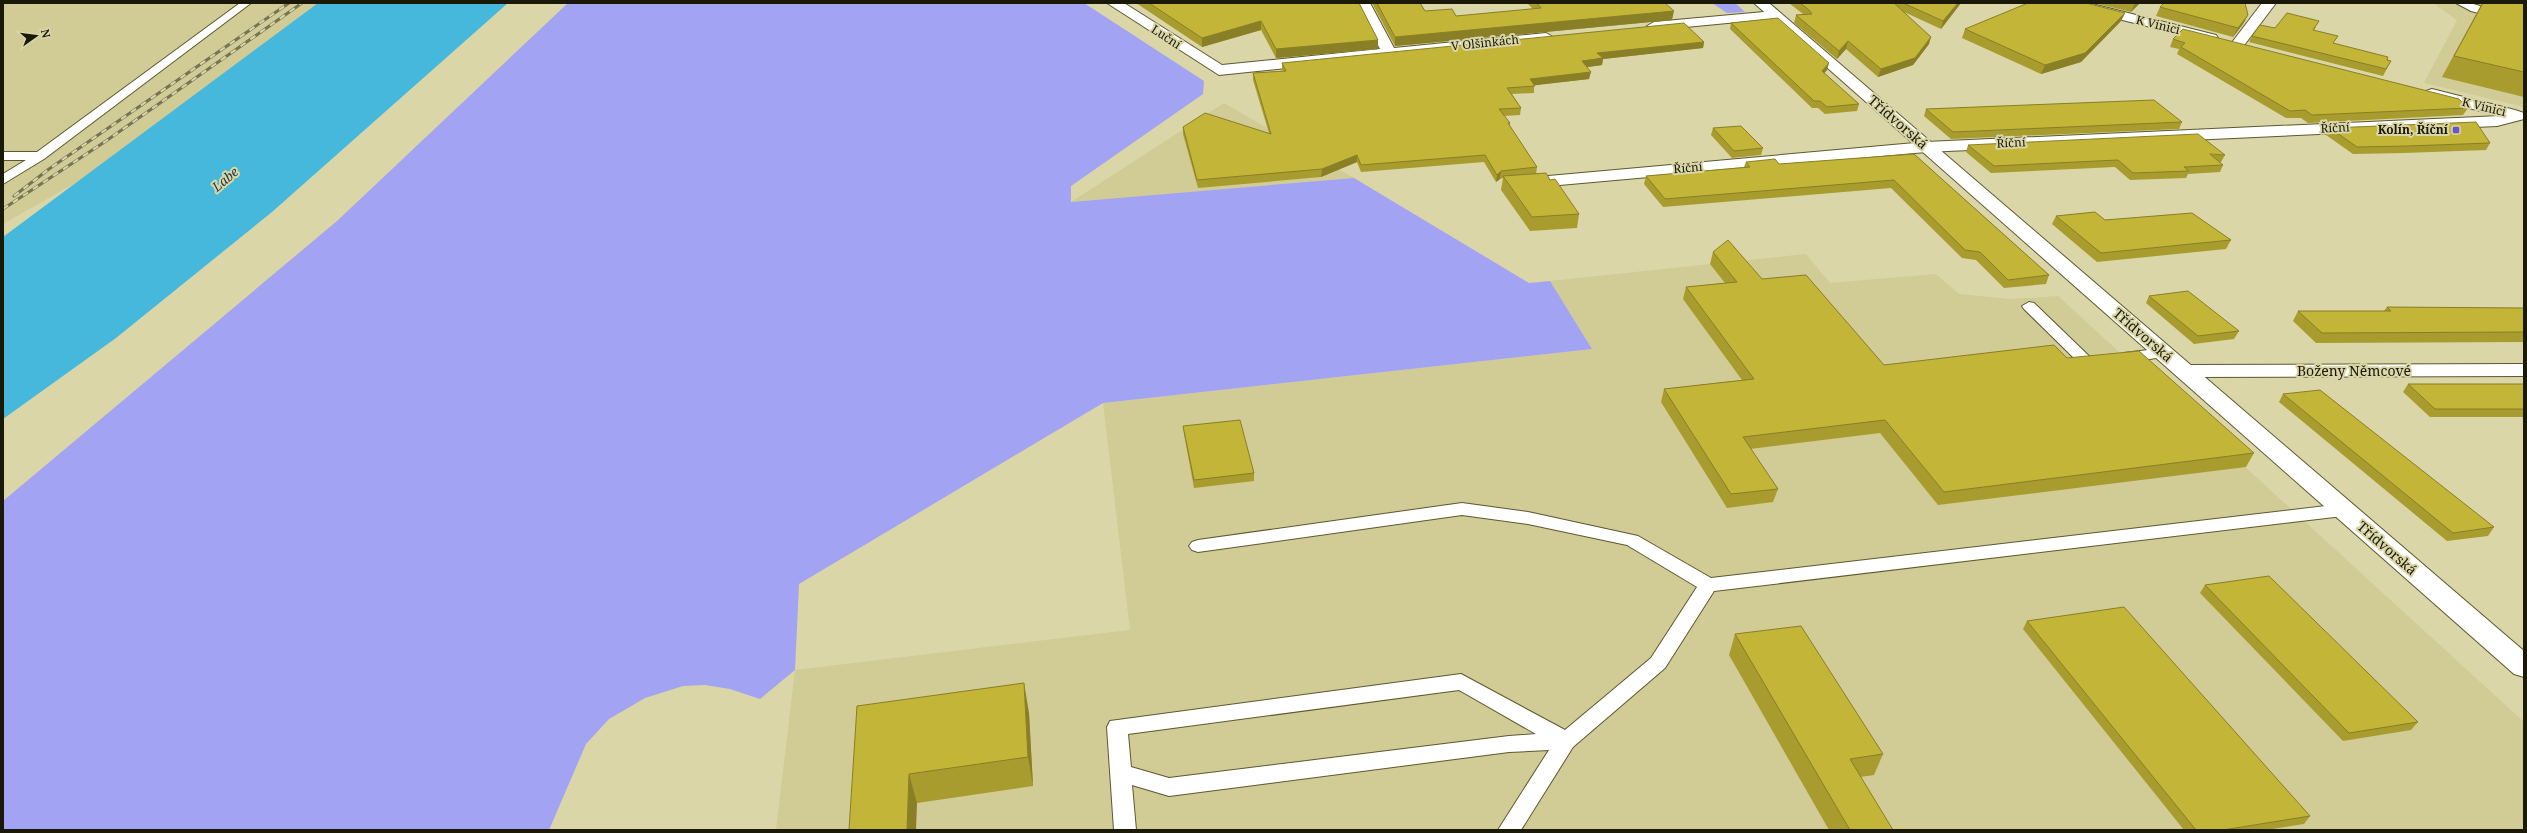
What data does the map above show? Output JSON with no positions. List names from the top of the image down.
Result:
{
  "streets": {
    "street": [
      "K Vinici",
      "Luční",
      "V Olšinkách",
      "Třídvorská",
      "Říční",
      "Boženy Němcové"
    ]
  },
  "crossings": [
    ["K Vinici", "Říční"],
    ["Luční", "V Olšinkách"],
    ["Třídvorská", "Říční"],
    ["Třídvorská", "Boženy Němcové"]
  ],
  "water": ["Labe"],
  "places": {
    "transit": ["Kolín, Říční"]
  },
  "north": "right"
}
